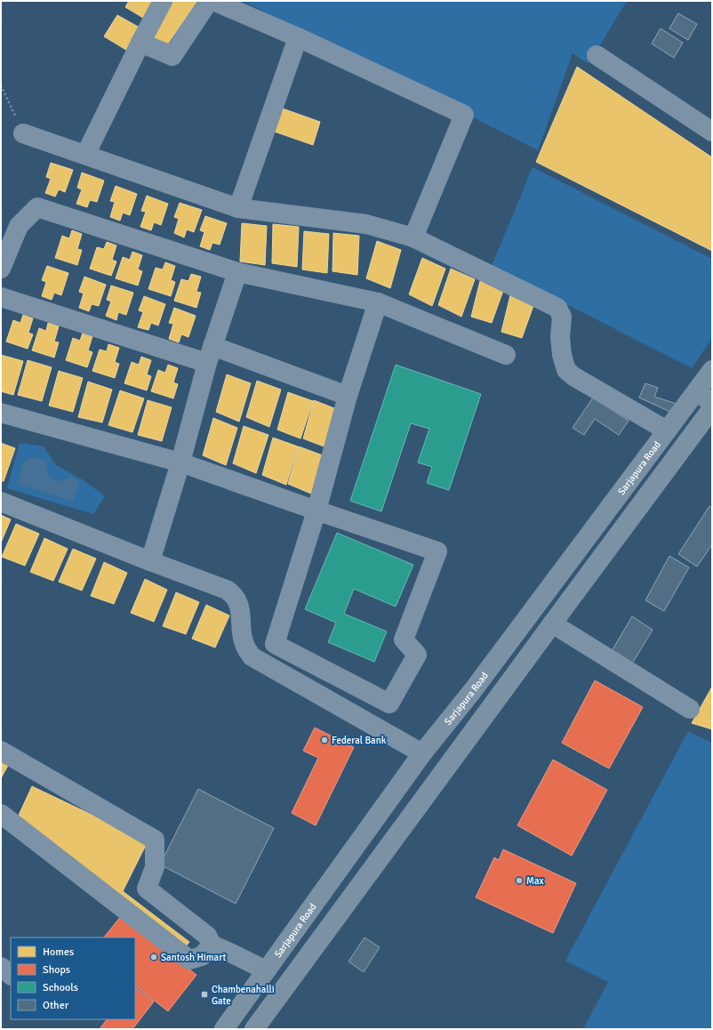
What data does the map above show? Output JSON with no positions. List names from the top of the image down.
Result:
{
  "streets": {
    "main road": ["Sarjapura Road"]
  },
  "places": {
    "other": ["Federal Bank", "Max", "Santosh Himart"],
    "transit": ["Chambenahalli Gate"]
  },
  "legend": [
    "Homes",
    "Shops",
    "Schools",
    "Other"
  ]
}
